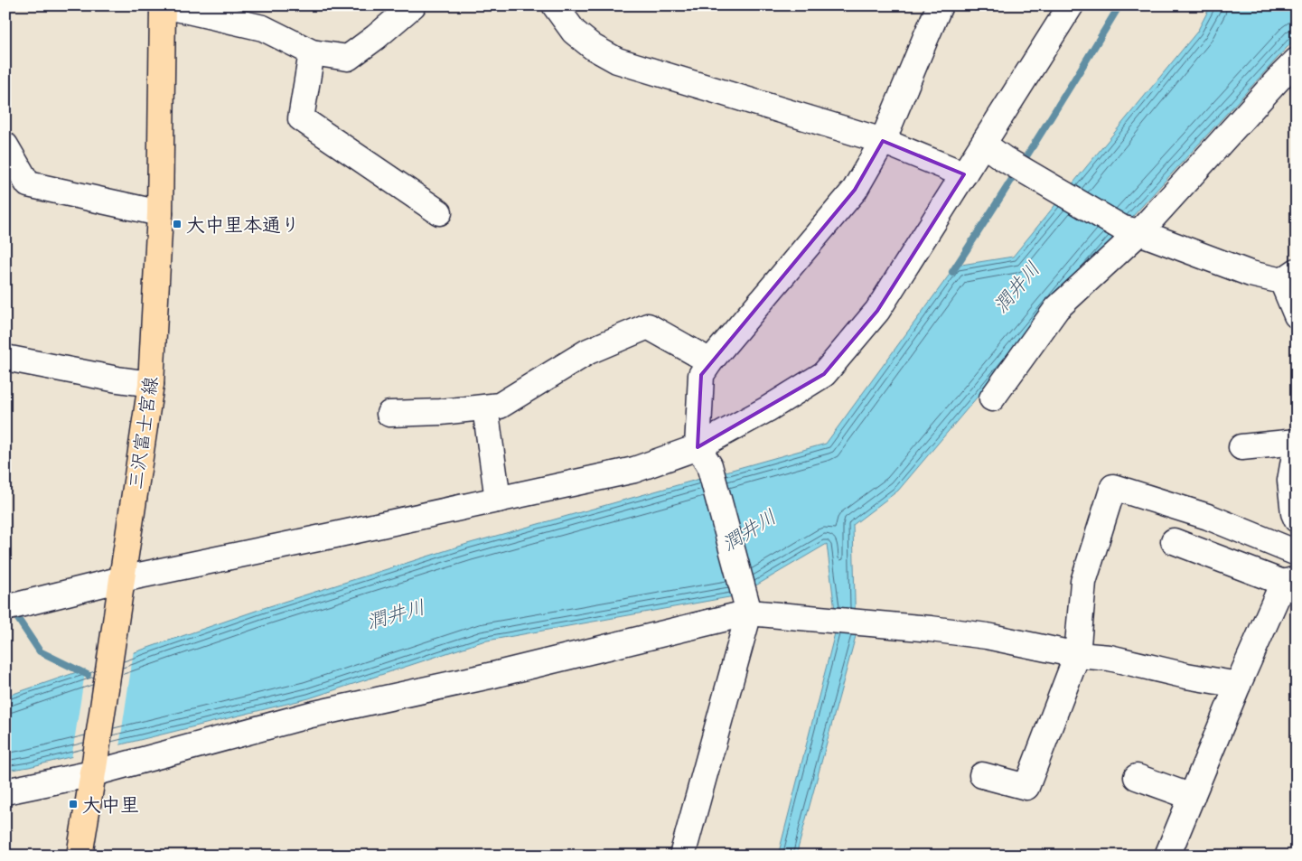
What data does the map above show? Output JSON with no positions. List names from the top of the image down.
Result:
{
  "streets": {
    "main road": ["三沢富士宮線"]
  },
  "water": ["潤井川"],
  "places": {
    "transit": ["大中里本通り", "大中里"]
  }
}
